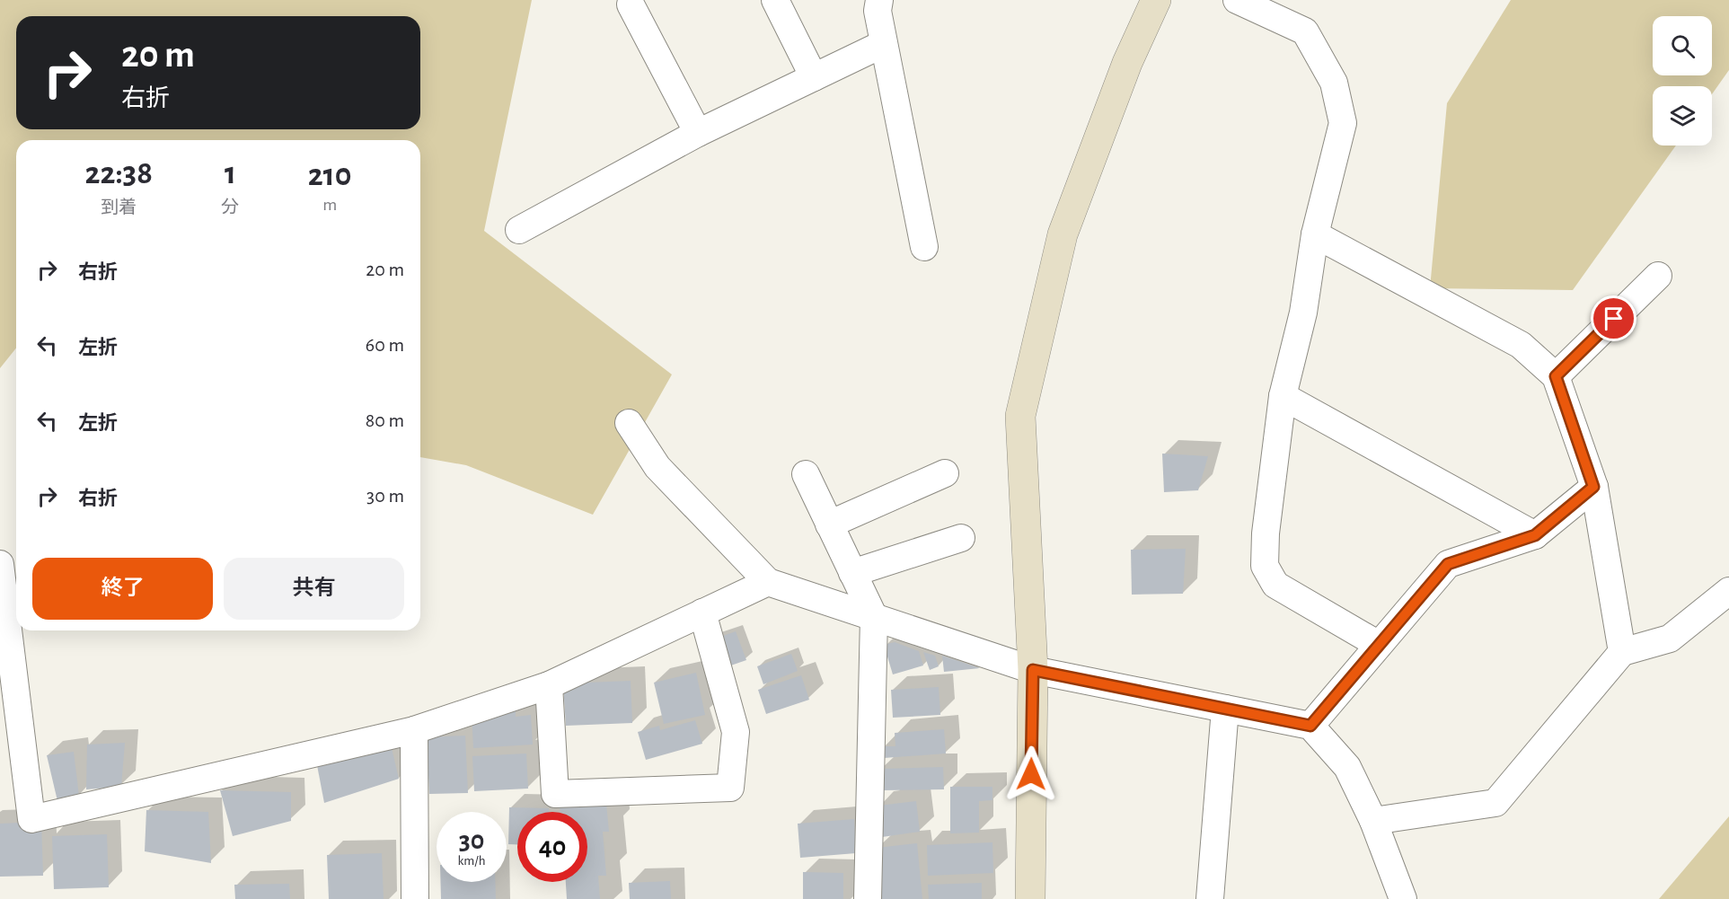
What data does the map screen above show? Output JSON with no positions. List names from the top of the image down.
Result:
{
  "page": {
    "turn": ["20 m", "右折"],
    "eta": [
      "22:38",
      "到着",
      "1",
      "分",
      "210",
      "m"
    ],
    "list": [
      {
        "name": "右折",
        "value": "20 m"
      },
      {
        "name": "左折",
        "value": "60 m"
      },
      {
        "name": "左折",
        "value": "80 m"
      },
      {
        "name": "右折",
        "value": "30 m"
      }
    ],
    "buttons": ["終了", "共有"],
    "speed": "30 km/h",
    "limit": "40"
  }
}
